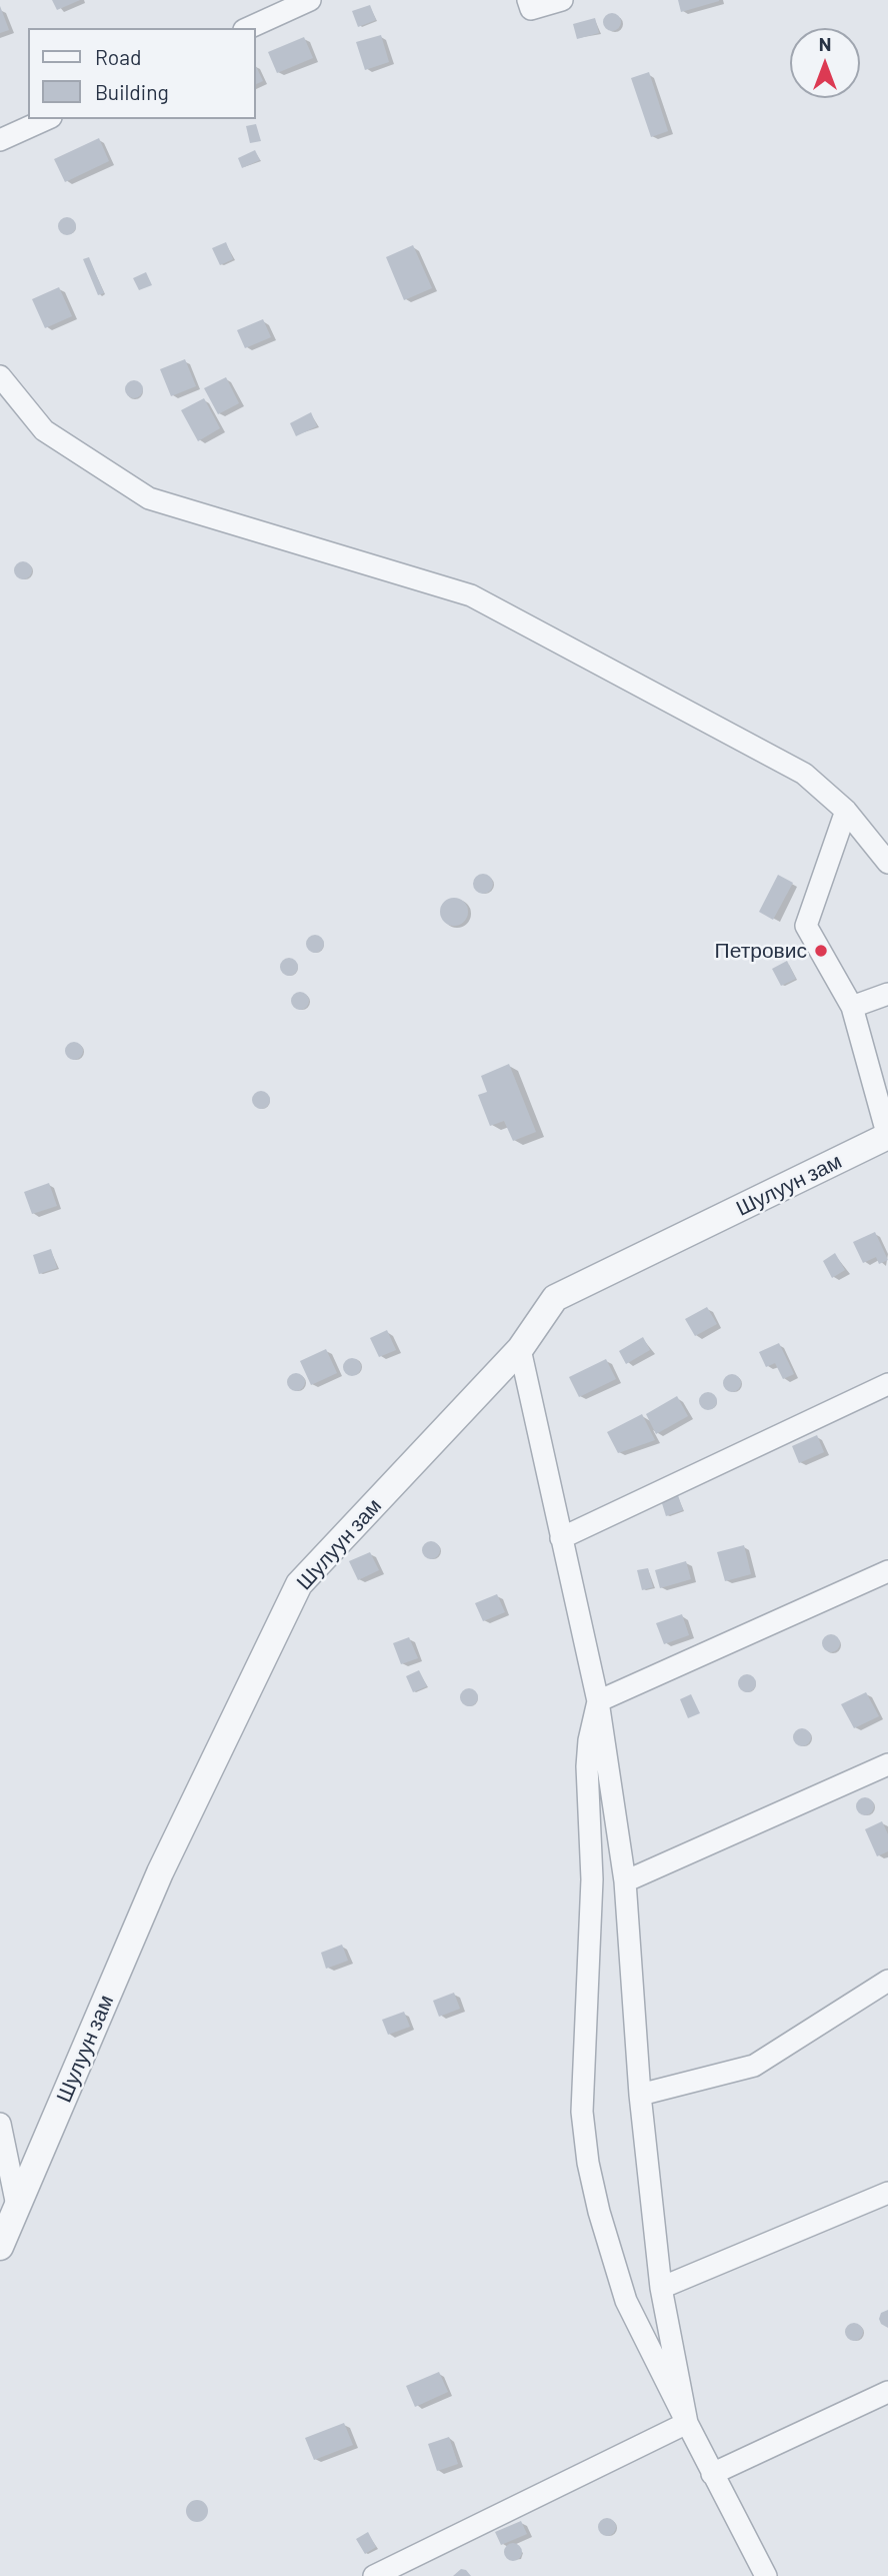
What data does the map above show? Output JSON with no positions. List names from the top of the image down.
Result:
{
  "streets": {
    "street": ["Шулуун зам"]
  },
  "places": ["Петровис"],
  "legend": ["Road", "Building"],
  "north": "top"
}
